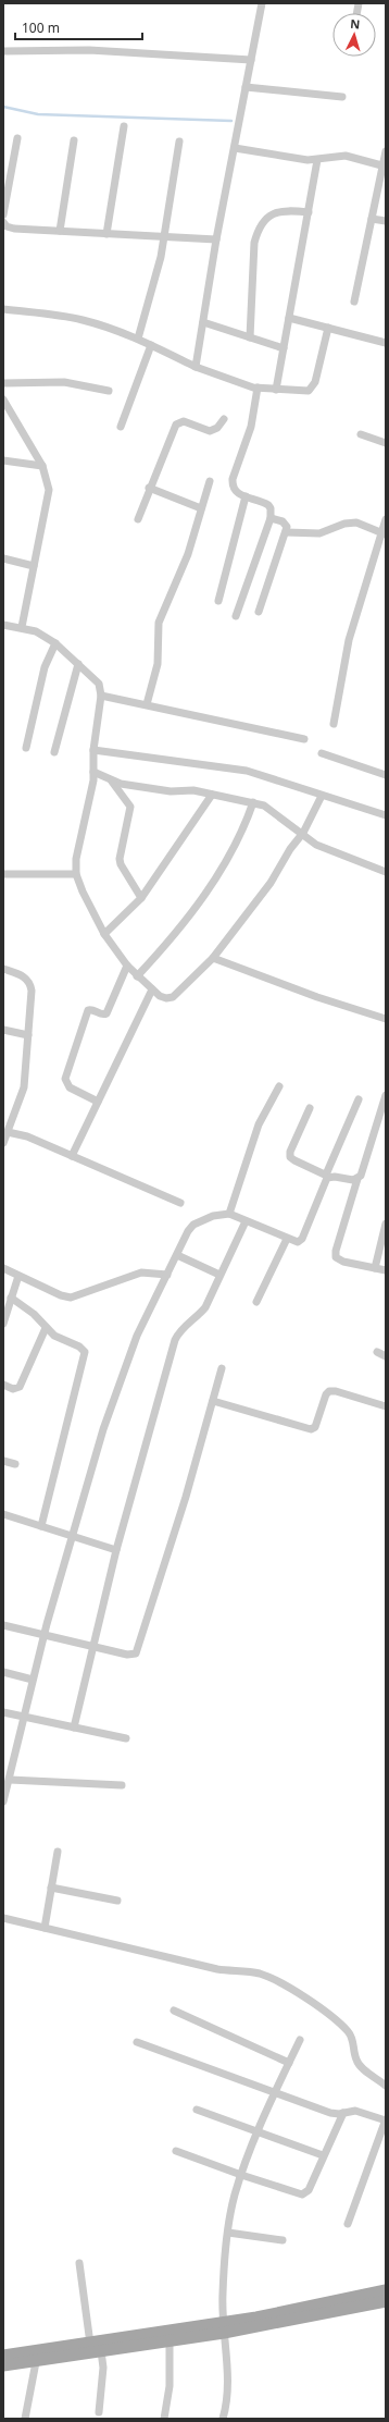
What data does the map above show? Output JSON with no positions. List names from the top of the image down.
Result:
{
  "scale_bar": "100 m",
  "north": "top"
}
